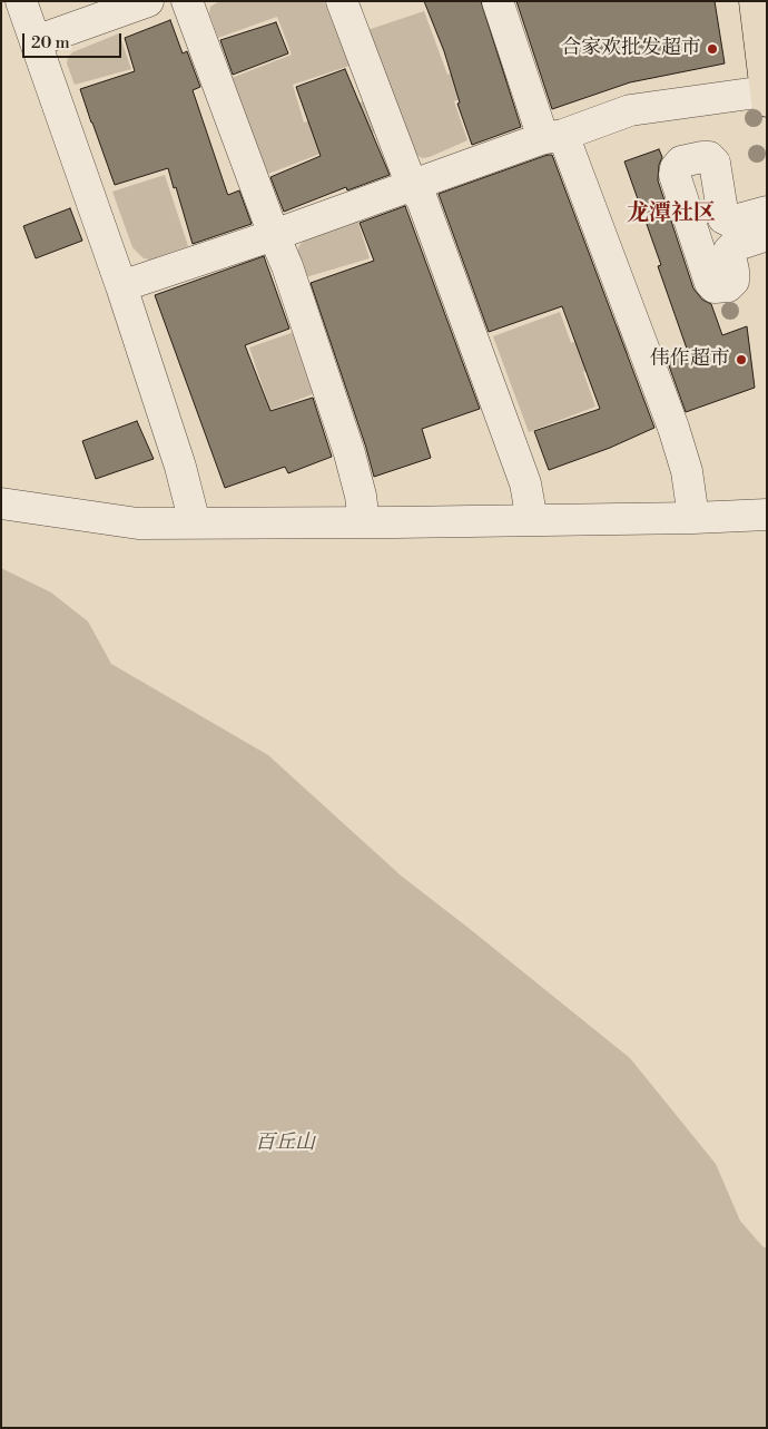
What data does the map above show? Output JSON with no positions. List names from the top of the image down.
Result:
{
  "districts": ["龙潭社区"],
  "parks": ["百丘山"],
  "places": ["合家欢批发超市", "伟作超市"],
  "scale_bar": "20 m"
}
